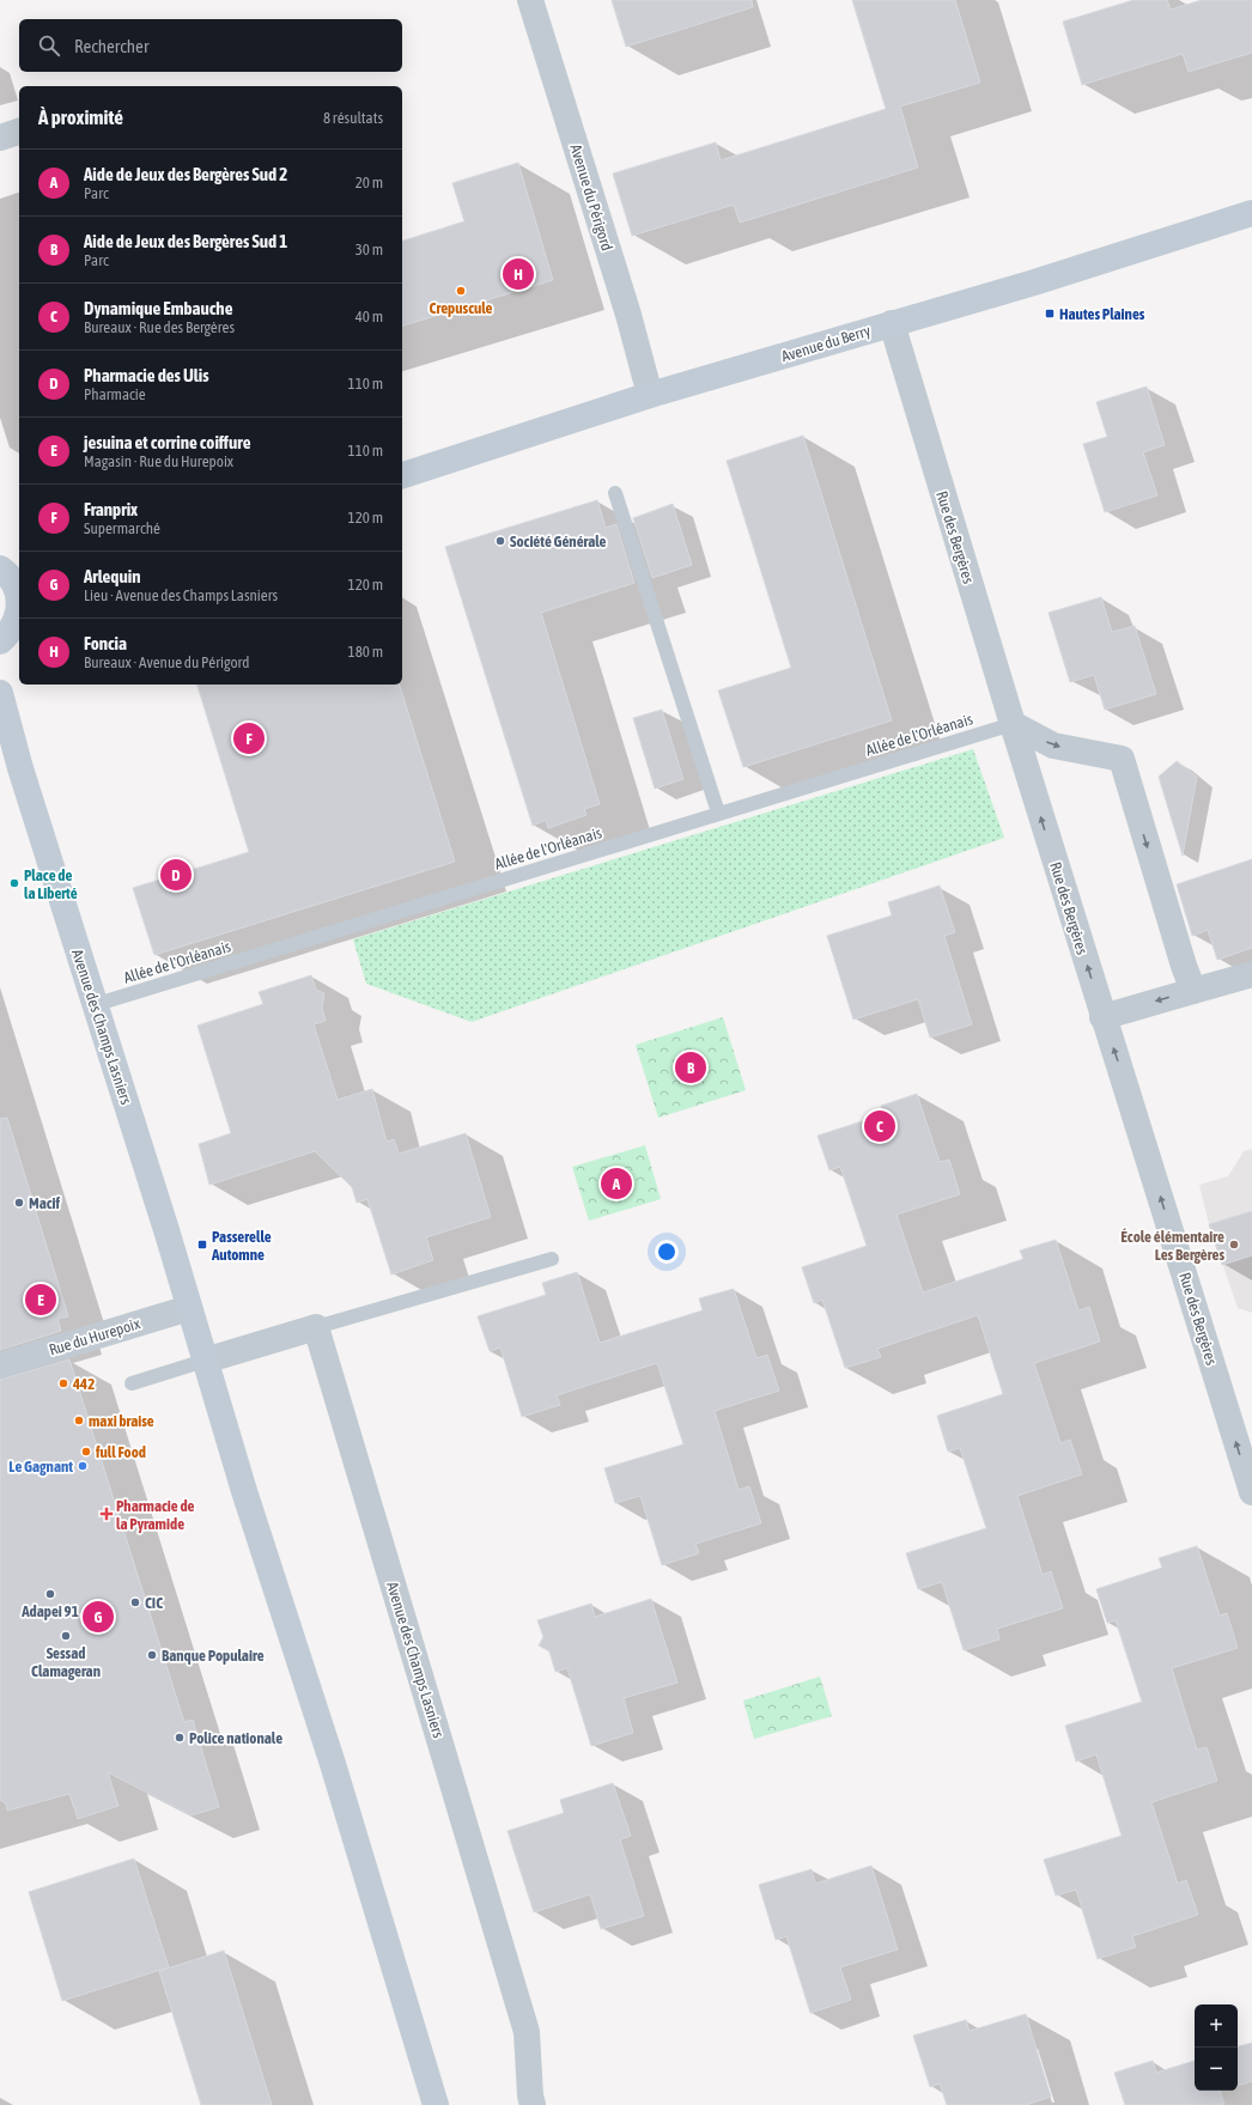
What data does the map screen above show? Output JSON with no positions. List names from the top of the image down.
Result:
{
  "streets": {
    "street": [
      "Avenue du Périgord",
      "Avenue du Berry",
      "Rue des Bergères",
      "Avenue des Champs Lasniers",
      "Rue du Hurepoix"
    ],
    "lane": ["Allée de l'Orléanais"]
  },
  "crossings": [
    ["Avenue du Périgord", "Avenue du Berry"],
    ["Avenue du Berry", "Rue des Bergères"],
    ["Rue des Bergères", "Allée de l'Orléanais"],
    ["Allée de l'Orléanais", "Avenue des Champs Lasniers"],
    ["Avenue des Champs Lasniers", "Rue du Hurepoix"]
  ],
  "one_way": ["Rue des Bergères"],
  "places": {
    "other": [
      "Crepuscule",
      "Société Générale",
      "Place de la Liberté",
      "Macif",
      "École élémentaire Les Bergères",
      "442",
      "maxi braise",
      "full Food",
      "Le Gagnant",
      "Adapei 91",
      "CIC",
      "Sessad Clamageran",
      "Banque Populaire",
      "Police nationale"
    ],
    "transit": ["Hautes Plaines", "Passerelle Automne"],
    "health": ["Pharmacie de la Pyramide"]
  },
  "page": {
    "search": "Rechercher",
    "heading": ["À proximité", "8 résultats"],
    "list": [
      {
        "mark": "A",
        "name": "Aide de Jeux des Bergères Sud 2",
        "note": "Parc",
        "value": "20 m"
      },
      {
        "mark": "B",
        "name": "Aide de Jeux des Bergères Sud 1",
        "note": "Parc",
        "value": "30 m"
      },
      {
        "mark": "C",
        "name": "Dynamique Embauche",
        "note": "Bureaux · Rue des Bergères",
        "value": "40 m"
      },
      {
        "mark": "D",
        "name": "Pharmacie des Ulis",
        "note": "Pharmacie",
        "value": "110 m"
      },
      {
        "mark": "E",
        "name": "jesuina et corrine coiffure",
        "note": "Magasin · Rue du Hurepoix",
        "value": "110 m"
      },
      {
        "mark": "F",
        "name": "Franprix",
        "note": "Supermarché",
        "value": "120 m"
      },
      {
        "mark": "G",
        "name": "Arlequin",
        "note": "Lieu · Avenue des Champs Lasniers",
        "value": "120 m"
      },
      {
        "mark": "H",
        "name": "Foncia",
        "note": "Bureaux · Avenue du Périgord",
        "value": "180 m"
      }
    ],
    "pins": [
      "H",
      "F",
      "D",
      "B",
      "C",
      "A",
      "E",
      "G"
    ],
    "map_buttons": ["+", "−"]
  }
}
